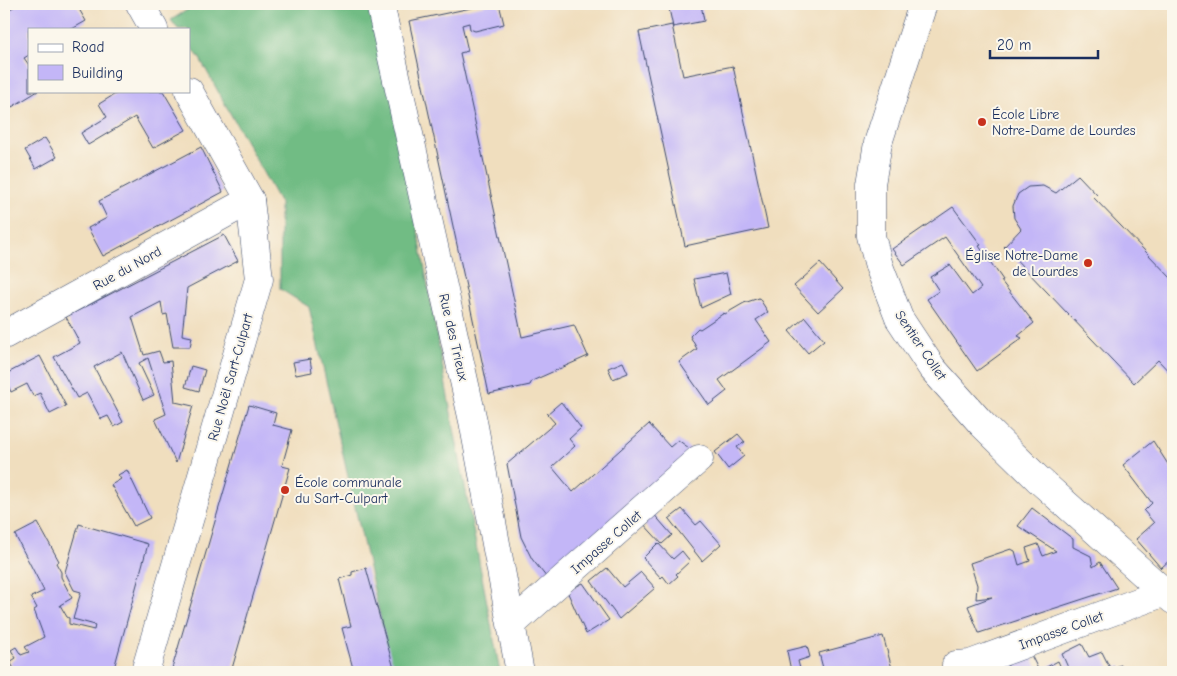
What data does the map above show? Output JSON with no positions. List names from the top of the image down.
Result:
{
  "streets": {
    "street": [
      "Rue du Nord",
      "Rue des Trieux",
      "Sentier Collet",
      "Rue Noël Sart-Culpart",
      "Impasse Collet"
    ]
  },
  "crossings": [
    ["Rue du Nord", "Rue Noël Sart-Culpart"],
    ["Rue des Trieux", "Impasse Collet"],
    ["Sentier Collet", "Impasse Collet"]
  ],
  "places": ["École Libre Notre-Dame de Lourdes", "Église Notre-Dame de Lourdes", "École communale du Sart-Culpart"],
  "legend": ["Road", "Building"],
  "scale_bar": "20 m"
}
